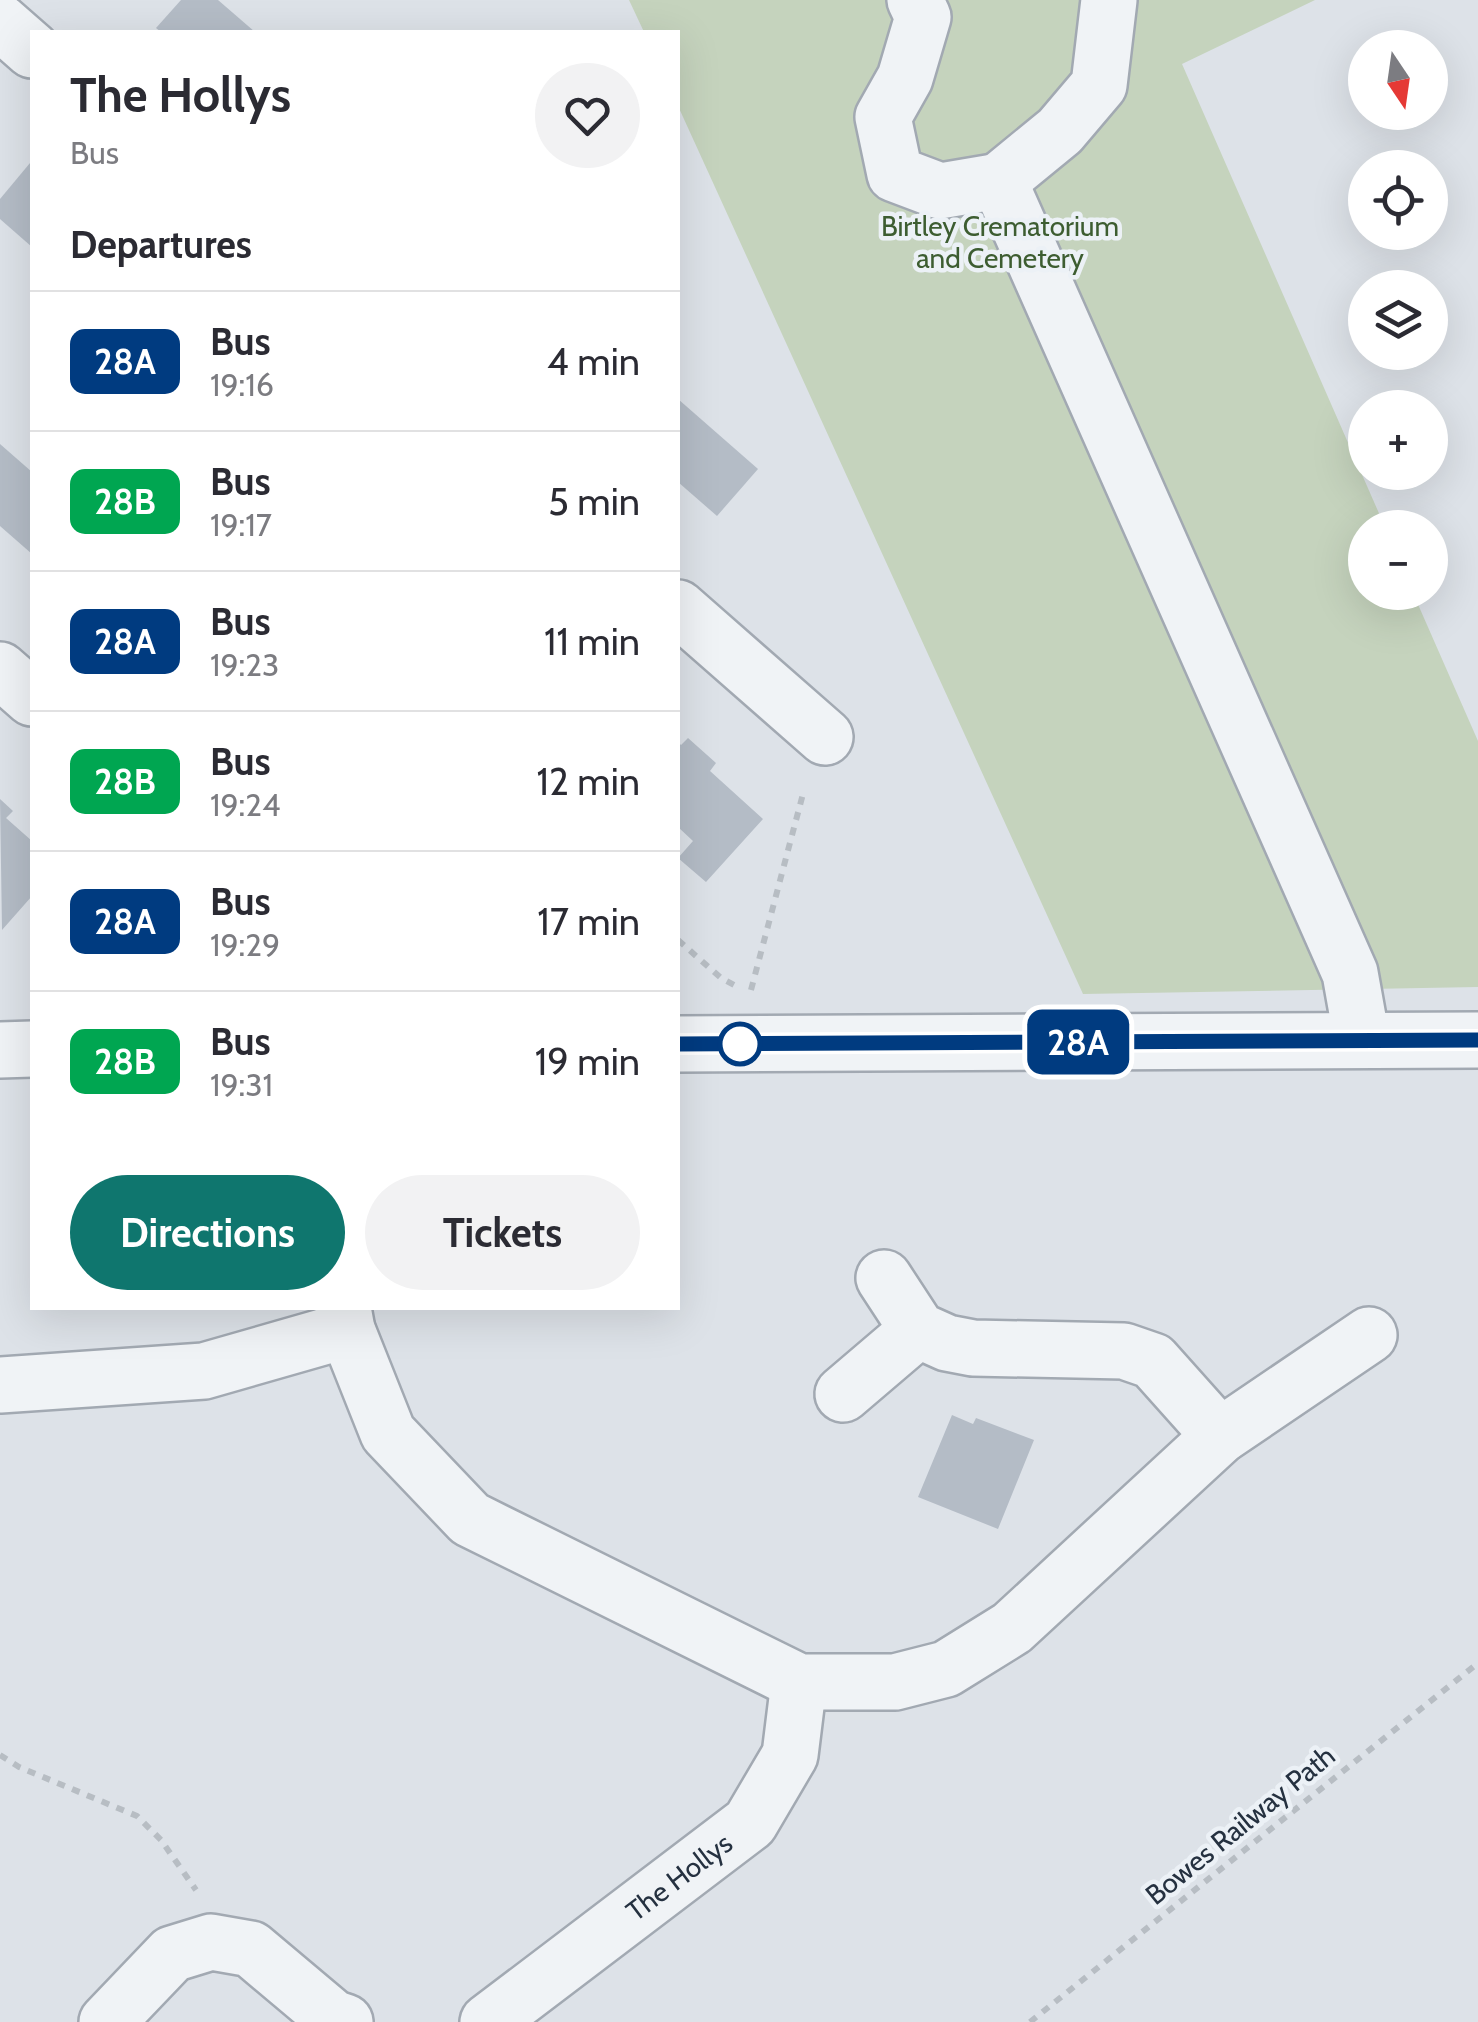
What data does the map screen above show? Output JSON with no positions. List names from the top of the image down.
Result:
{
  "streets": {
    "street": ["The Hollys"],
    "path": ["Bowes Railway Path"]
  },
  "parks": ["Birtley Crematorium and Cemetery"],
  "lines": ["bus line 28A"],
  "north": "bottom",
  "page": {
    "on_map": "28A",
    "map_buttons": ["+", "−"],
    "heading": [
      ["The Hollys", "Bus"],
      "Departures"
    ],
    "list": [
      {
        "mark": "28A",
        "name": "Bus",
        "note": "19:16",
        "value": "4 min"
      },
      {
        "mark": "28B",
        "name": "Bus",
        "note": "19:17",
        "value": "5 min"
      },
      {
        "mark": "28A",
        "name": "Bus",
        "note": "19:23",
        "value": "11 min"
      },
      {
        "mark": "28B",
        "name": "Bus",
        "note": "19:24",
        "value": "12 min"
      },
      {
        "mark": "28A",
        "name": "Bus",
        "note": "19:29",
        "value": "17 min"
      },
      {
        "mark": "28B",
        "name": "Bus",
        "note": "19:31",
        "value": "19 min"
      }
    ],
    "buttons": ["Directions", "Tickets"]
  }
}
